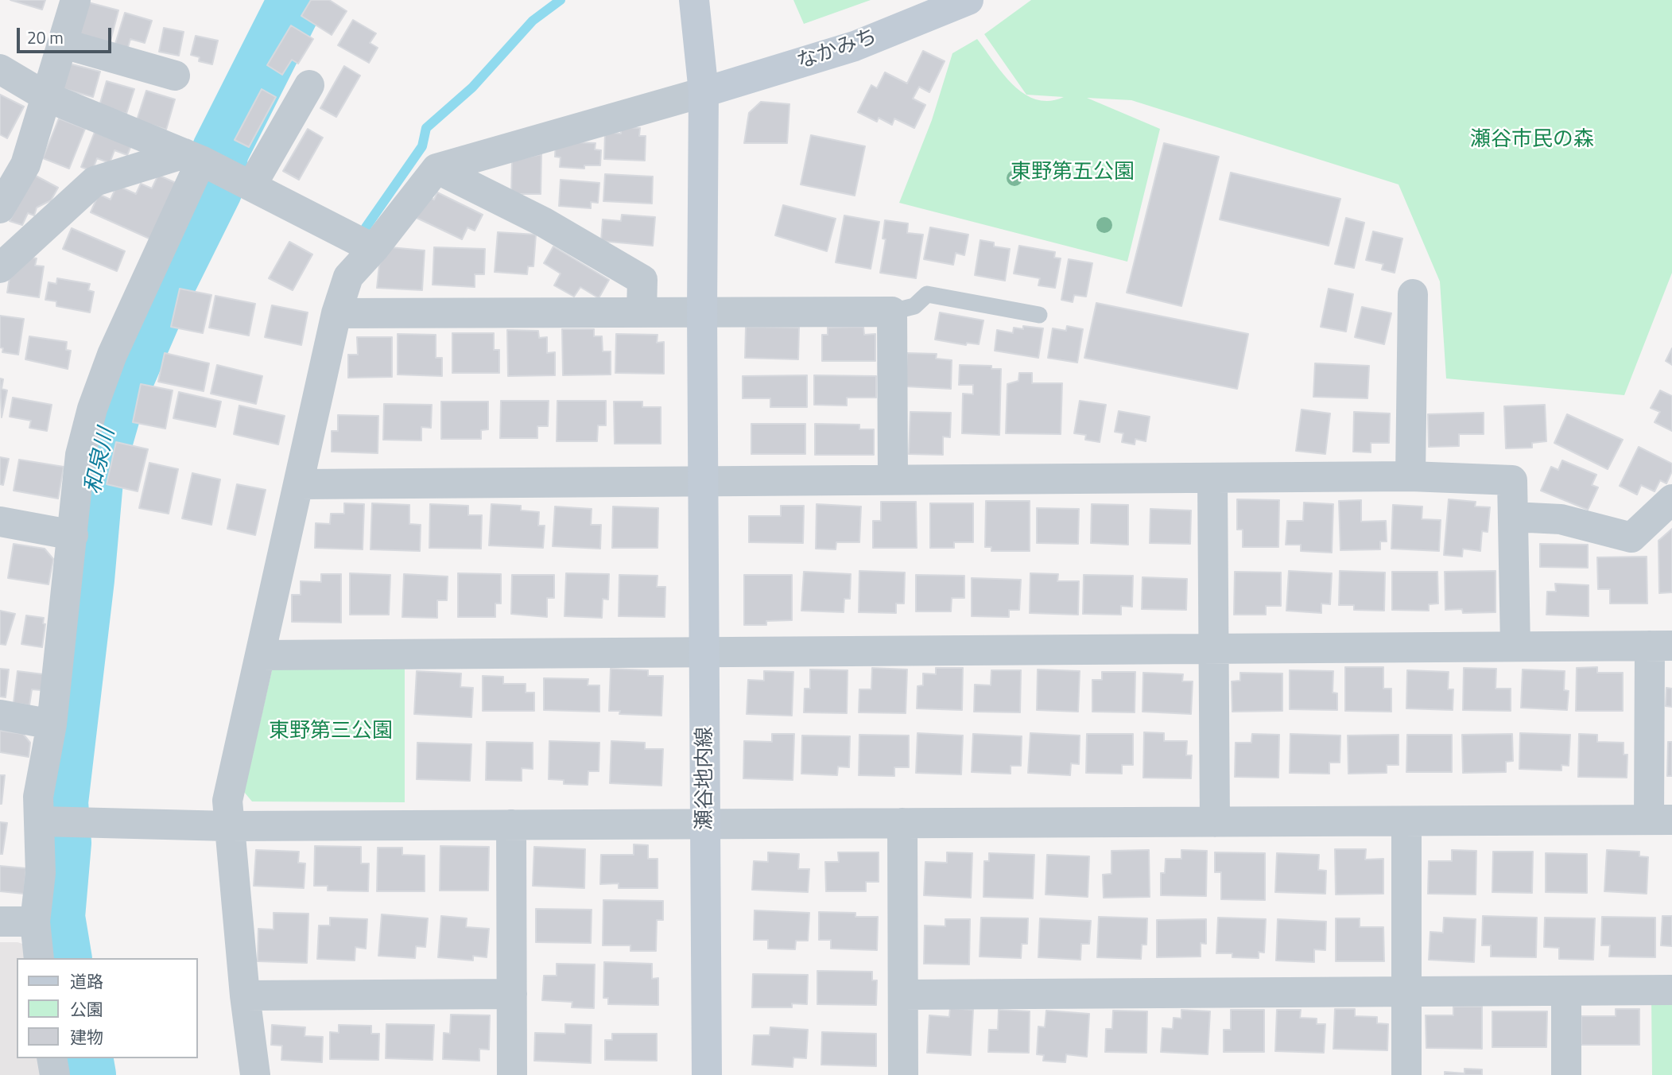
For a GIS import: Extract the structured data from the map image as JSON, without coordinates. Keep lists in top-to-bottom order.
{
  "streets": {
    "street": ["なかみち", "瀬谷地内線"]
  },
  "crossings": [
    ["なかみち", "瀬谷地内線"]
  ],
  "water": ["和泉川"],
  "parks": ["瀬谷市民の森", "東野第五公園", "東野第三公園"],
  "legend": ["道路", "公園", "建物"],
  "scale_bar": "20 m"
}
